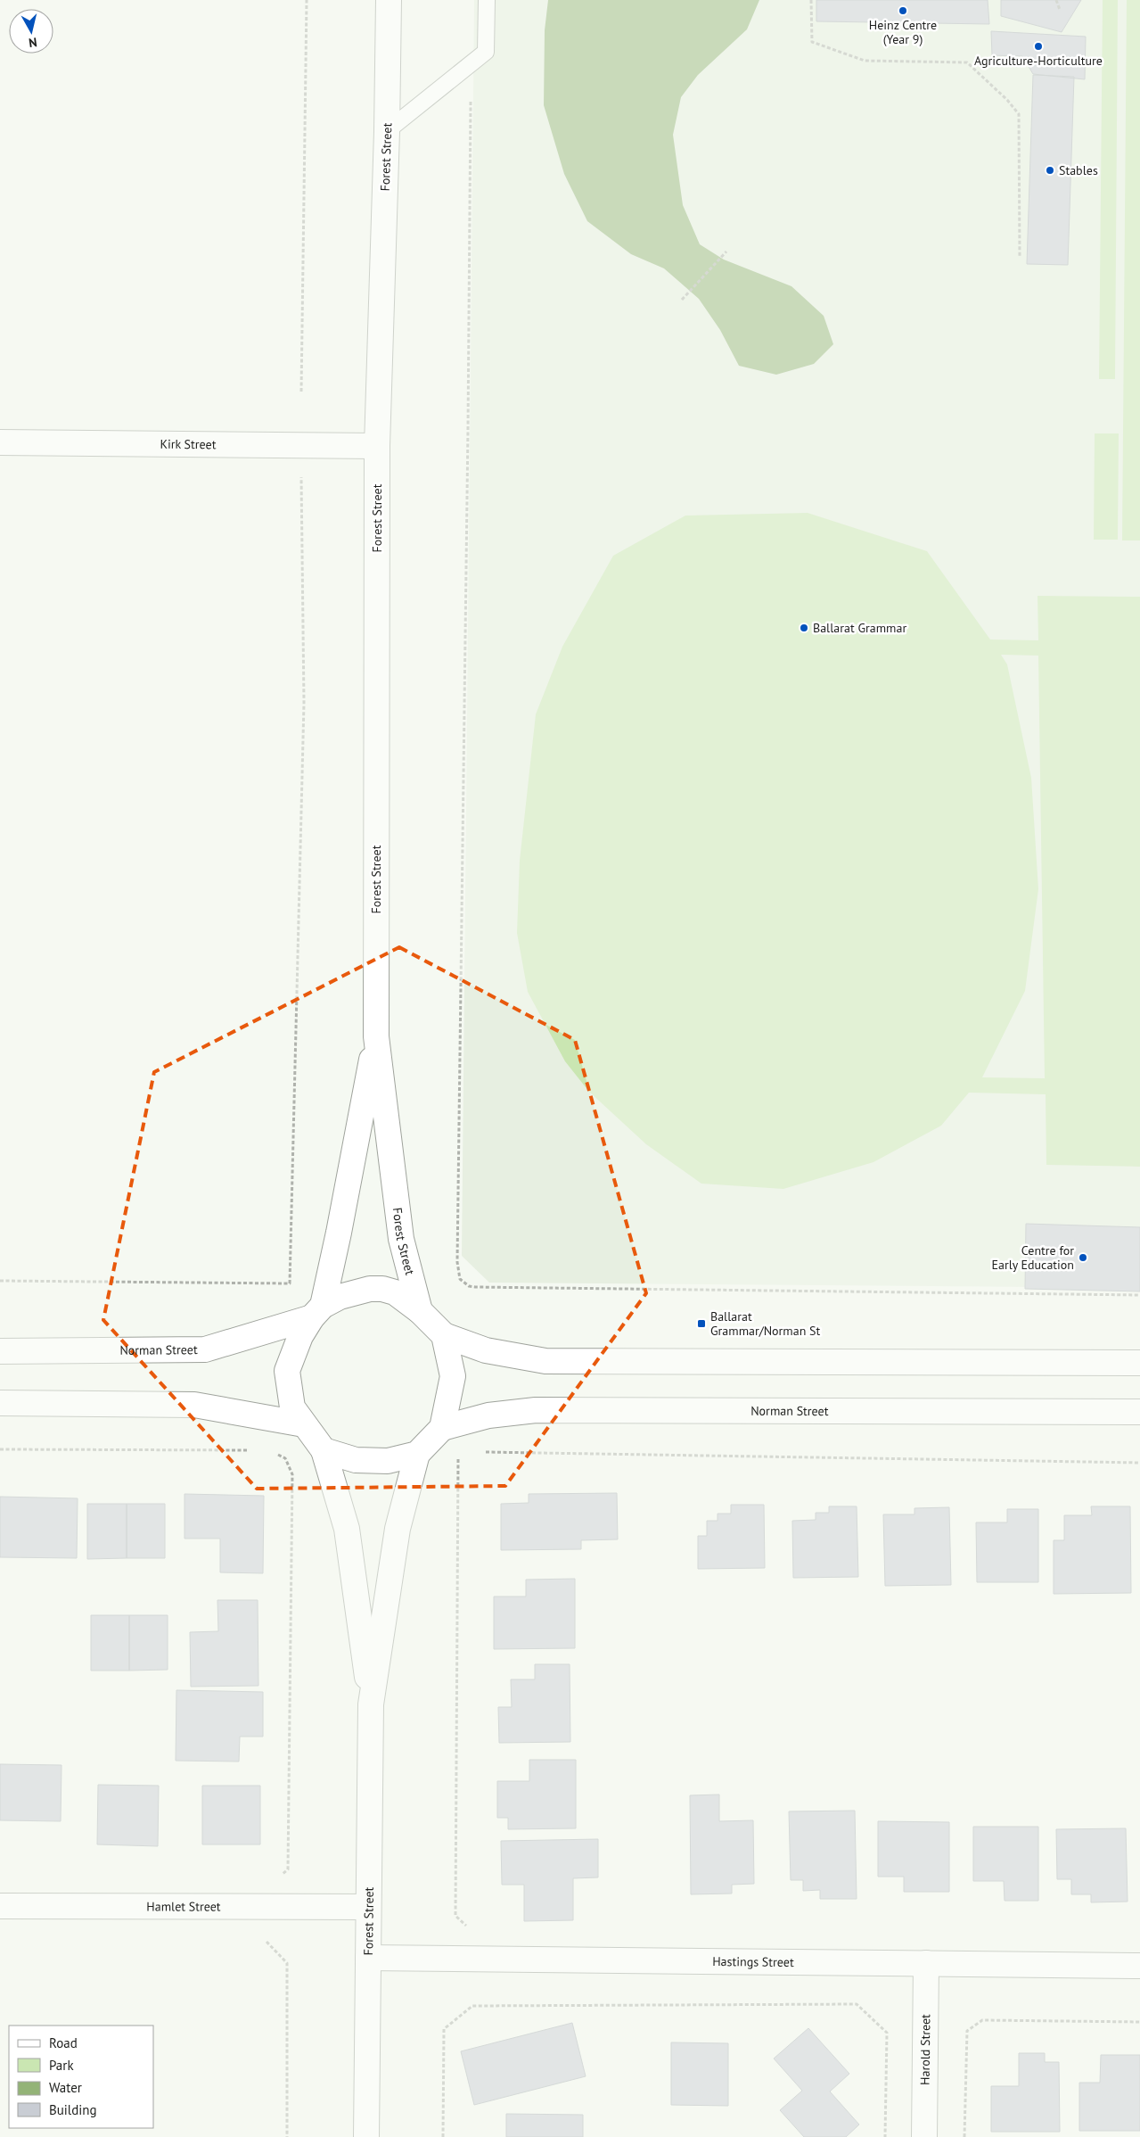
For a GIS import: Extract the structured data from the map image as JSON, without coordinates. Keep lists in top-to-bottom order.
{
  "streets": {
    "street": [
      "Forest Street",
      "Kirk Street",
      "Norman Street",
      "Hamlet Street",
      "Hastings Street",
      "Harold Street"
    ]
  },
  "crossings": [
    ["Forest Street", "Kirk Street"],
    ["Forest Street", "Norman Street"],
    ["Forest Street", "Hamlet Street"],
    ["Forest Street", "Hastings Street"],
    ["Hastings Street", "Harold Street"]
  ],
  "places": {
    "other": [
      "Heinz Centre (Year 9)",
      "Agriculture-Horticulture",
      "Stables",
      "Ballarat Grammar",
      "Centre for Early Education"
    ],
    "transit": ["Ballarat Grammar/Norman St"]
  },
  "legend": [
    "Road",
    "Park",
    "Water",
    "Building"
  ],
  "north": "bottom"
}
